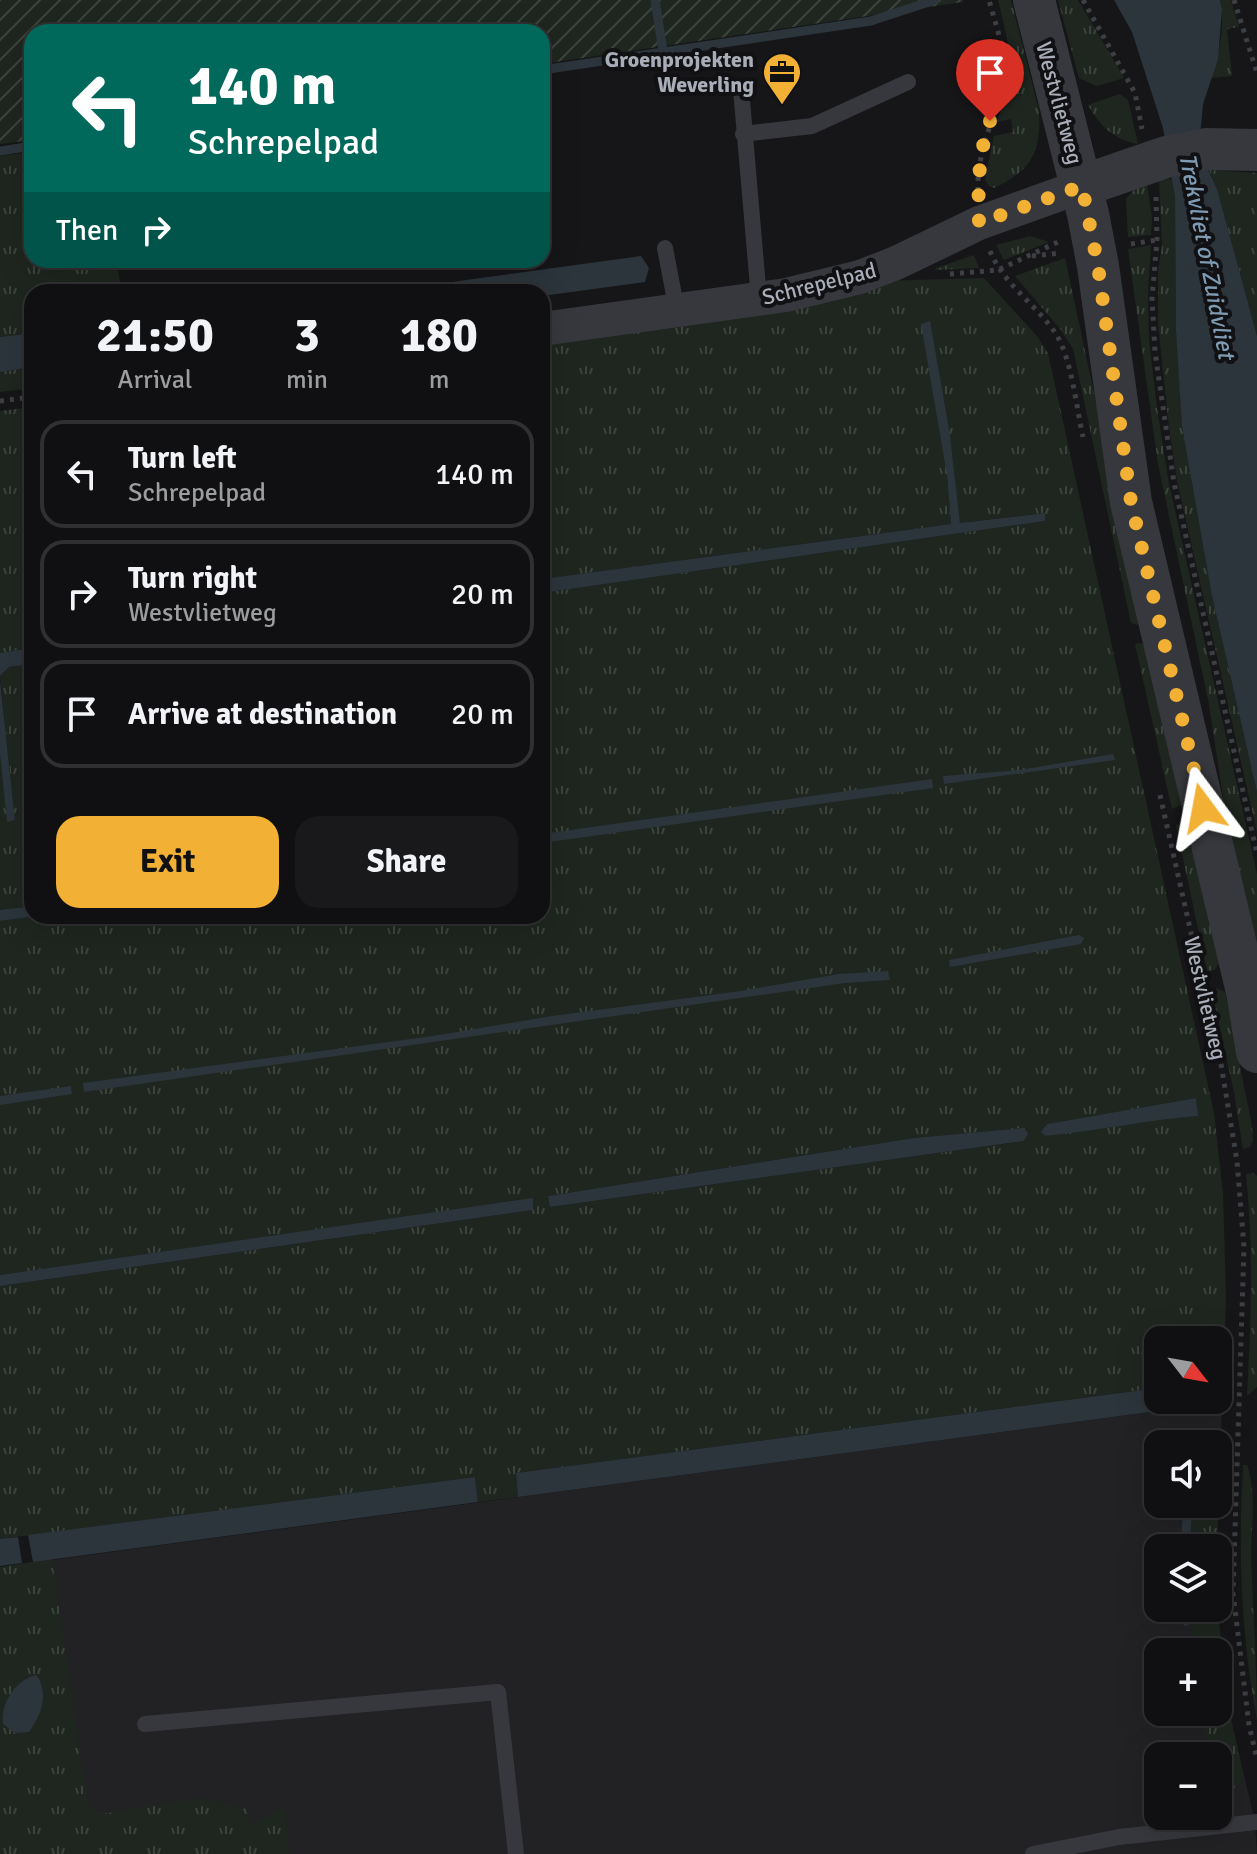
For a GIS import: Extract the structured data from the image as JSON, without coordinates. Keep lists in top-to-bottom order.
{
  "streets": {
    "street": ["Westvlietweg", "Schrepelpad"]
  },
  "crossings": [
    ["Westvlietweg", "Schrepelpad"]
  ],
  "water": ["Trekvliet of Zuidvliet"],
  "places": {
    "office": ["Groenprojekten Weverling"]
  },
  "north": "bottom right",
  "page": {
    "turn": ["140 m", "Schrepelpad"],
    "then": "Then",
    "eta": [
      "21:50",
      "Arrival",
      "3",
      "min",
      "180",
      "m"
    ],
    "list": [
      {
        "name": "Turn left",
        "note": "Schrepelpad",
        "value": "140 m"
      },
      {
        "name": "Turn right",
        "note": "Westvlietweg",
        "value": "20 m"
      },
      {
        "name": "Arrive at destination",
        "value": "20 m"
      }
    ],
    "buttons": ["Exit", "Share"],
    "map_buttons": ["+", "−"]
  }
}
